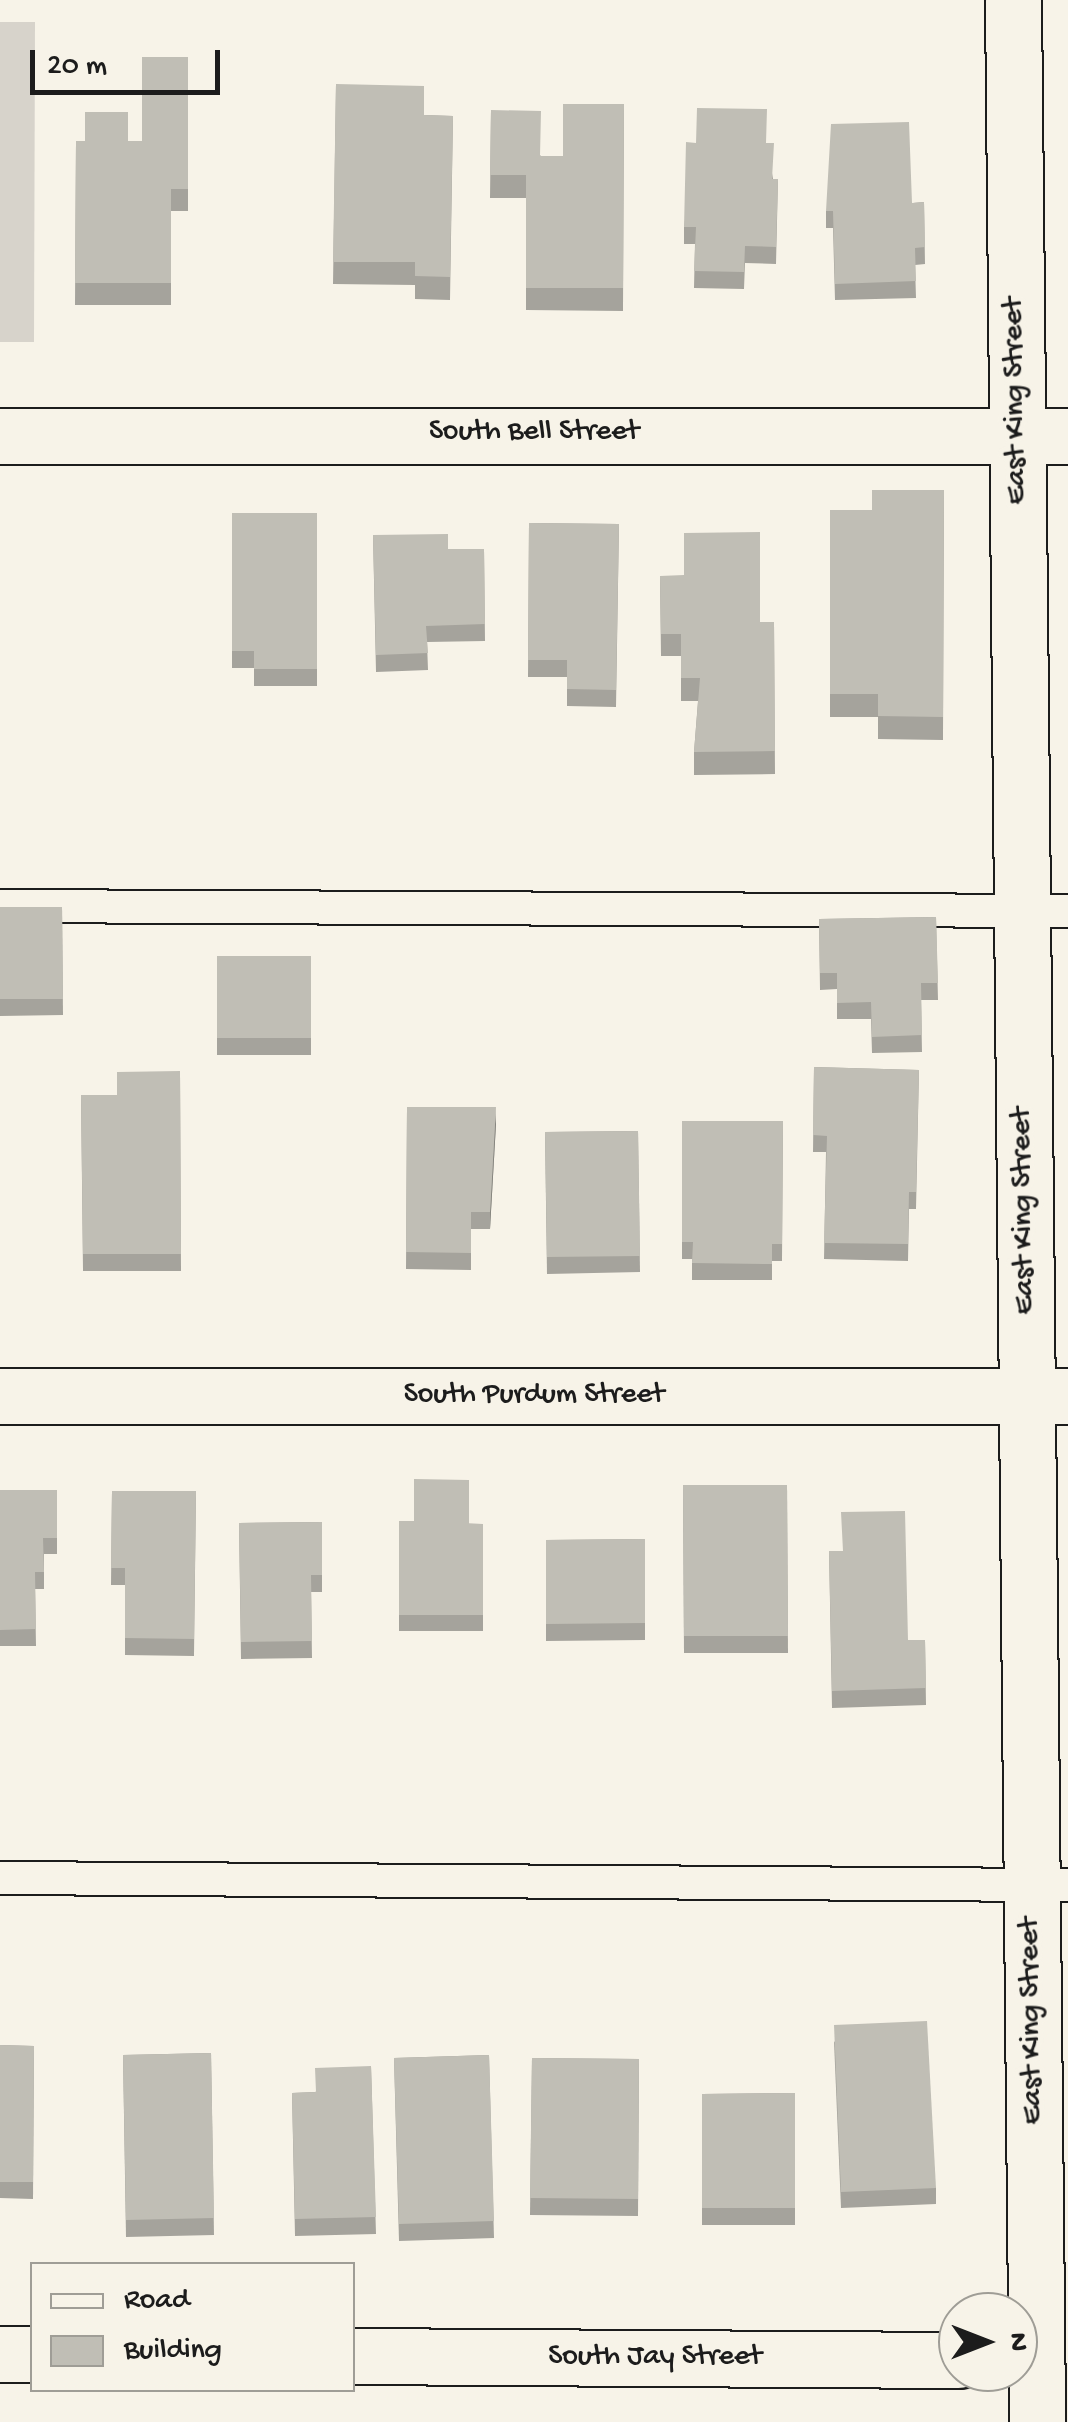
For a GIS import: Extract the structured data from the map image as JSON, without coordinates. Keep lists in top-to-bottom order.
{
  "streets": {
    "street": [
      "East King Street",
      "South Bell Street",
      "South Purdum Street",
      "South Jay Street"
    ]
  },
  "crossings": [
    ["East King Street", "South Bell Street"],
    ["East King Street", "South Purdum Street"]
  ],
  "legend": ["Road", "Building"],
  "scale_bar": "20 m",
  "north": "right"
}
